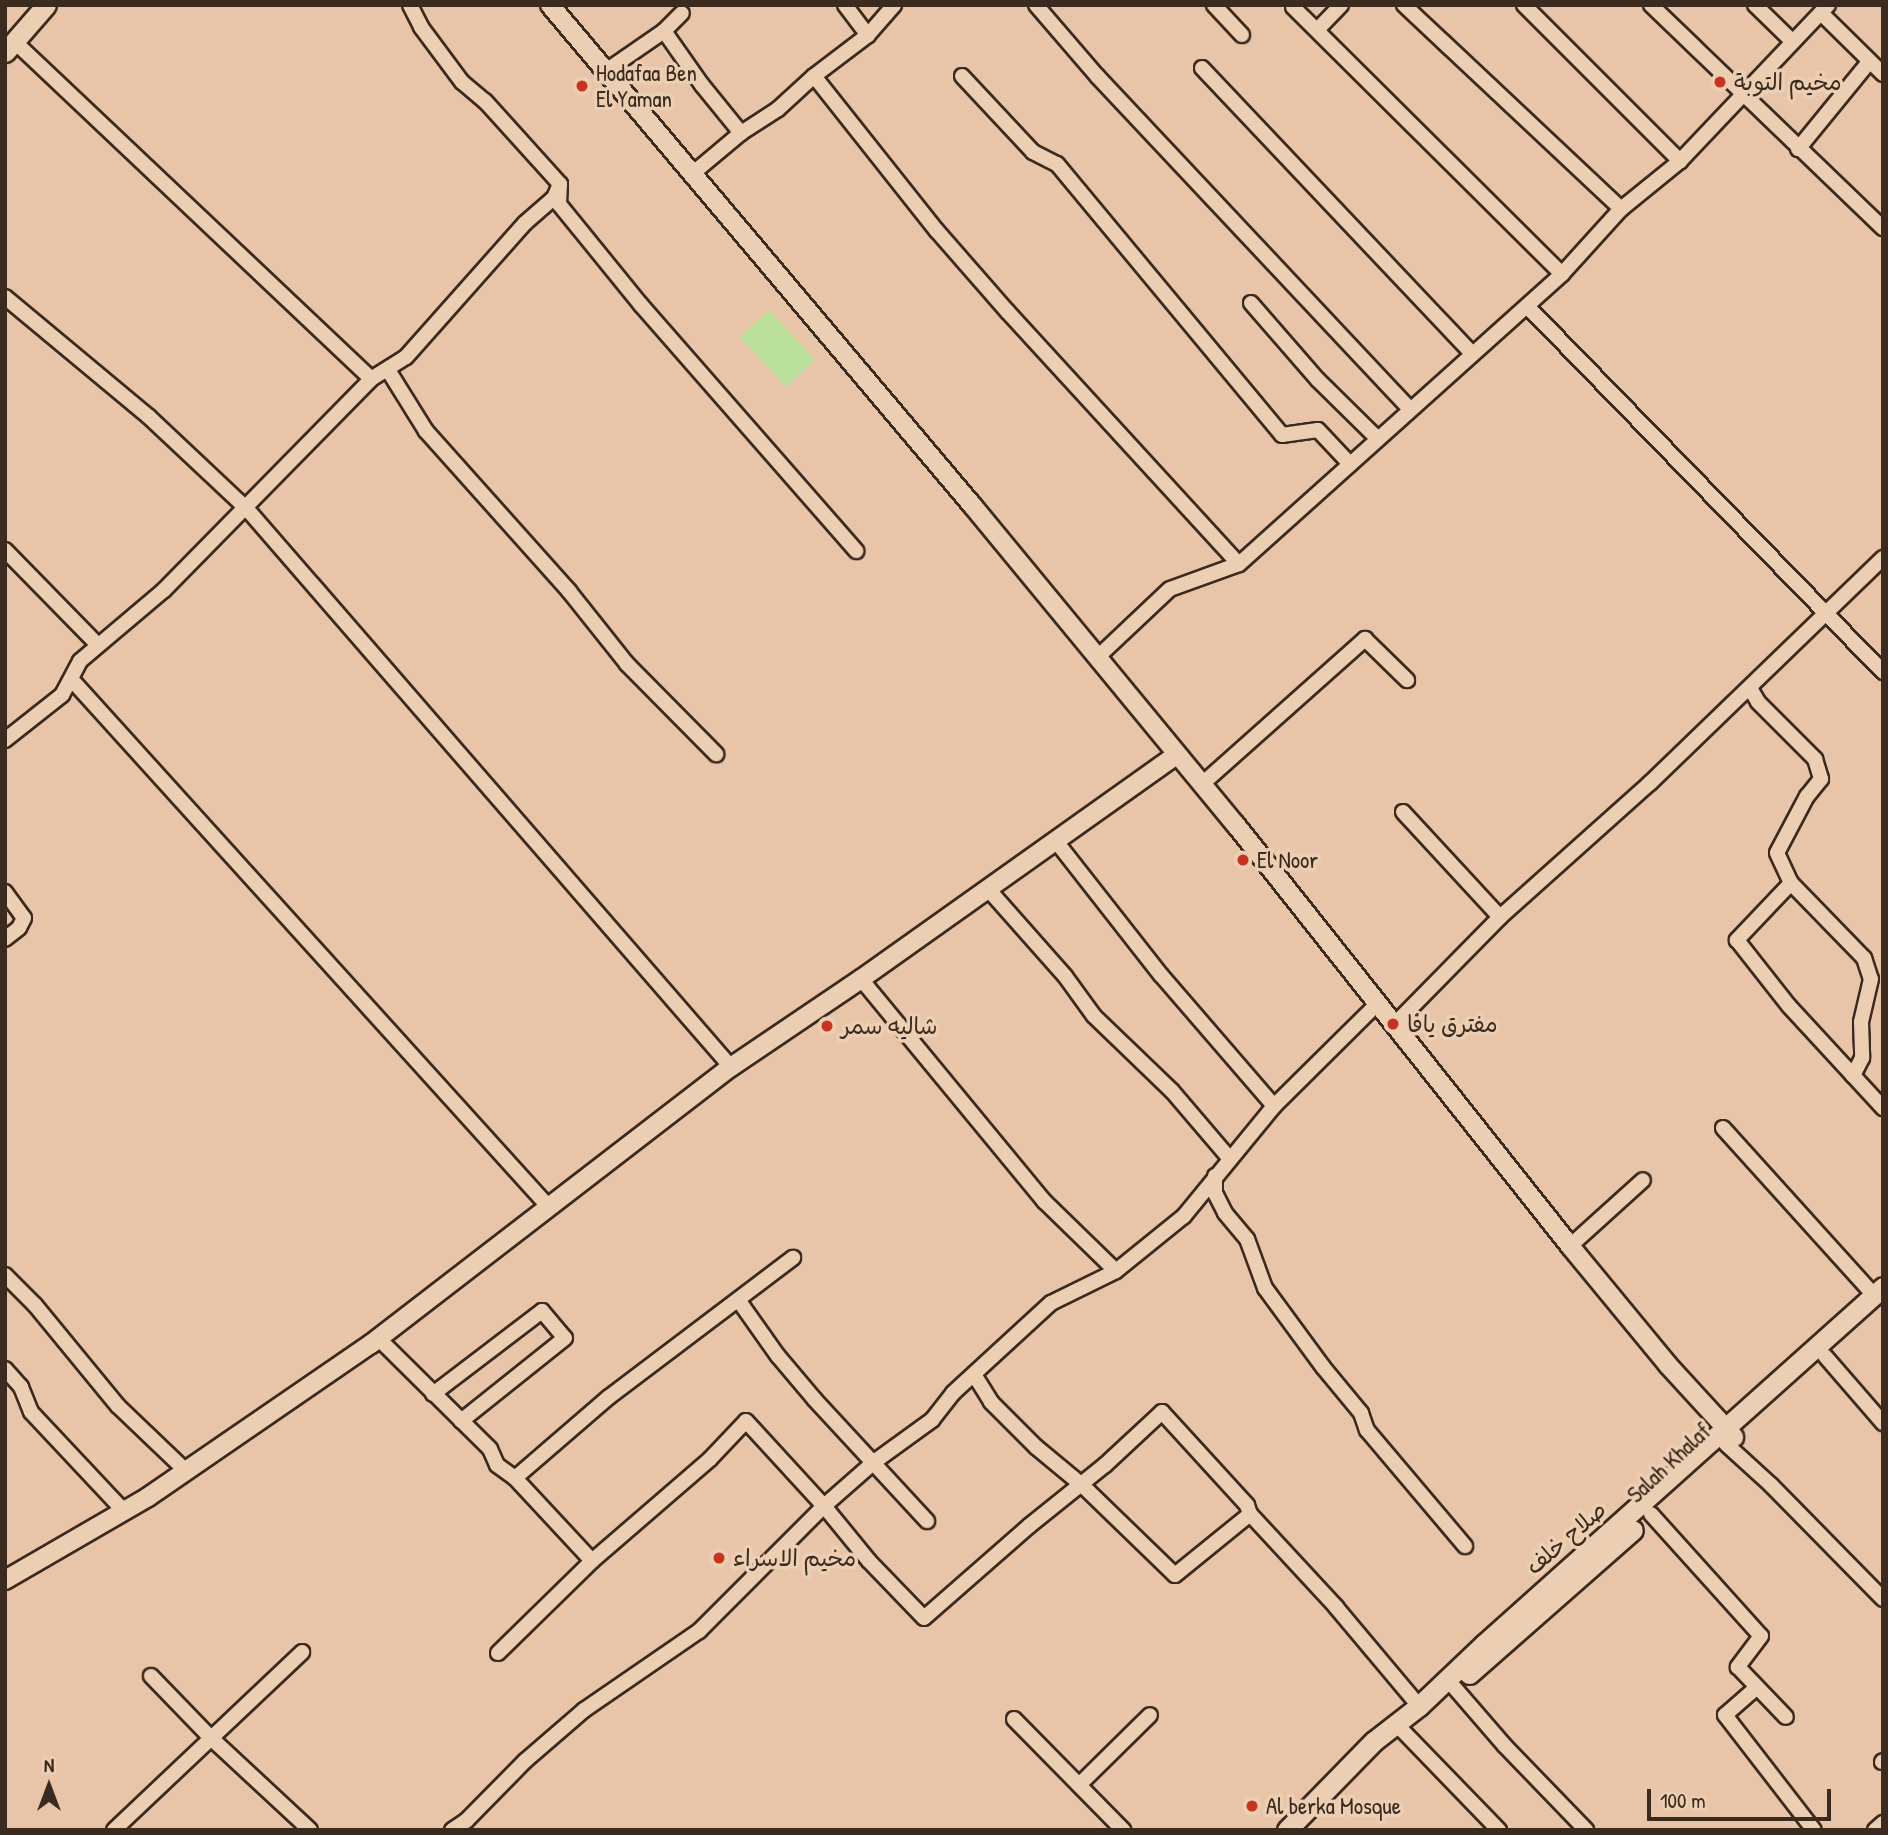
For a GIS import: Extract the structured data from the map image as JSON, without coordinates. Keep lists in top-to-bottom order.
{
  "streets": {
    "main road": ["Salah Khalaf", "صلاح خلف"]
  },
  "crossings": [
    ["Salah Khalaf", "صلاح خلف"]
  ],
  "places": [
    "مخيم التوبة",
    "Hodafaa Ben El Yaman",
    "El Noor",
    "مفترق يافا",
    "شاليه سمر",
    "مخيم الاسراء",
    "Al berka Mosque"
  ],
  "scale_bar": "100 m",
  "north": "top"
}
